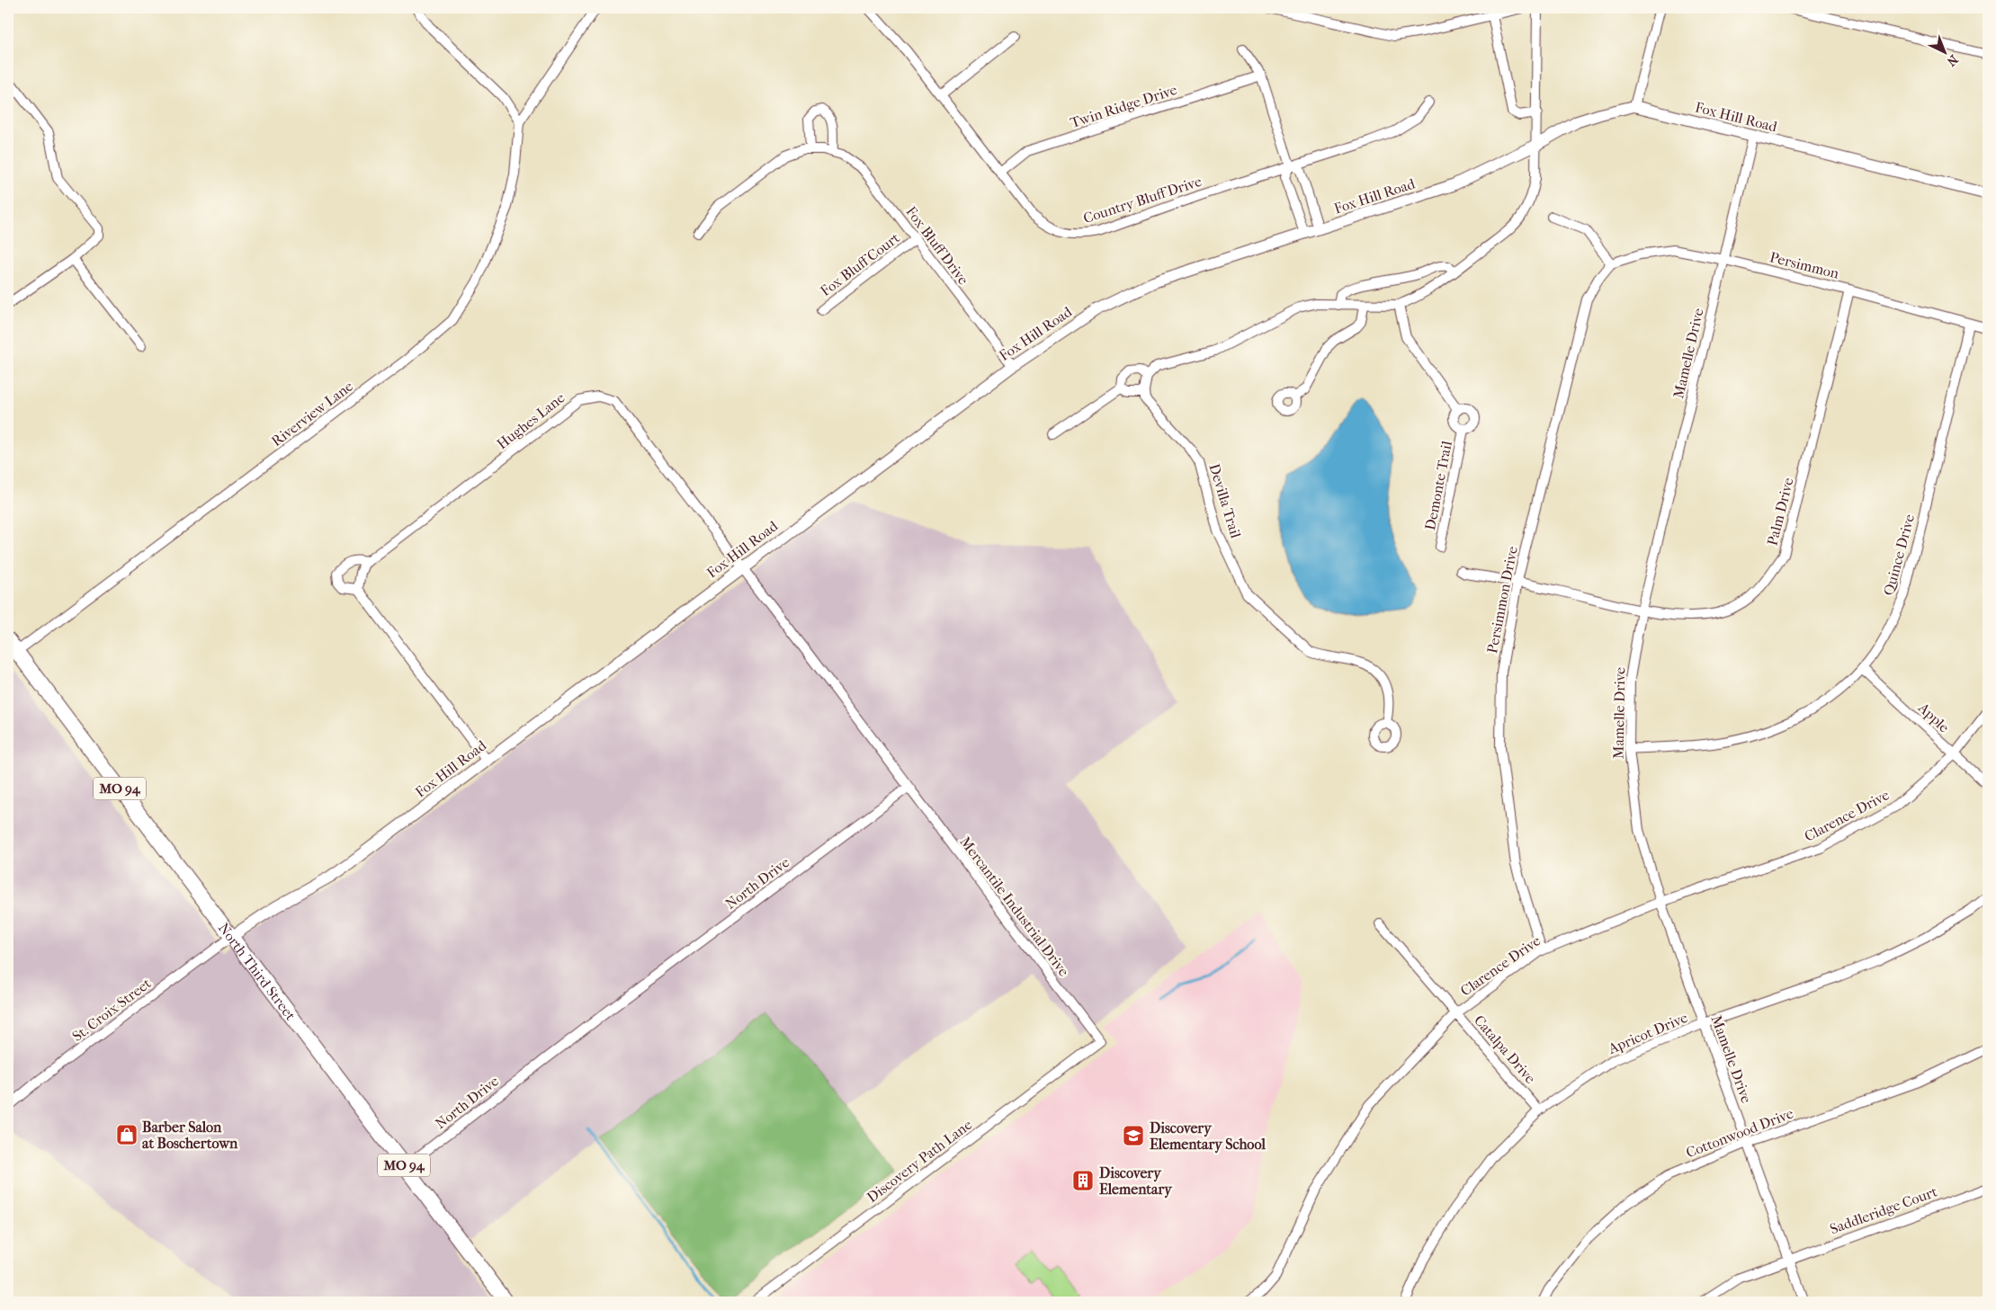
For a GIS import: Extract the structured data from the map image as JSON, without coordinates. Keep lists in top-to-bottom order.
{
  "streets": {
    "main road": ["MO 94", "North Third Street"],
    "street": [
      "Twin Ridge Drive",
      "Fox Hill Road",
      "Country Bluff Drive",
      "Fox Bluff Drive",
      "Fox Bluff Court",
      "Persimmon",
      "Mamelle Drive",
      "Riverview Lane",
      "Hughes Lane",
      "Demonte Trail",
      "Devilla Trail",
      "Palm Drive",
      "Quince Drive",
      "Persimmon Drive",
      "Apple",
      "Clarence Drive",
      "North Drive",
      "Mercantile Industrial Drive",
      "St. Croix Street",
      "Apricot Drive",
      "Catalpa Drive",
      "Cottonwood Drive",
      "Discovery Path Lane",
      "Saddleridge Court"
    ]
  },
  "crossings": [
    ["Twin Ridge Drive", "Country Bluff Drive"],
    ["Fox Hill Road", "Fox Bluff Drive"],
    ["Fox Hill Road", "Mamelle Drive"],
    ["Fox Hill Road", "Hughes Lane"],
    ["Fox Hill Road", "North Third Street"],
    ["Fox Hill Road", "St. Croix Street"],
    ["Fox Bluff Drive", "Fox Bluff Court"],
    ["Persimmon", "Mamelle Drive"],
    ["Persimmon", "Palm Drive"],
    ["Persimmon", "Quince Drive"],
    ["Persimmon", "Persimmon Drive"],
    ["Mamelle Drive", "Palm Drive"],
    ["Mamelle Drive", "Quince Drive"],
    ["Mamelle Drive", "Clarence Drive"],
    ["Mamelle Drive", "Apricot Drive"],
    ["Mamelle Drive", "Cottonwood Drive"],
    ["Mamelle Drive", "Saddleridge Court"],
    ["Riverview Lane", "North Third Street"],
    ["Palm Drive", "Persimmon Drive"],
    ["Quince Drive", "Apple"],
    ["Persimmon Drive", "Clarence Drive"],
    ["Apple", "Clarence Drive"],
    ["Clarence Drive", "Catalpa Drive"],
    ["North Drive", "Mercantile Industrial Drive"],
    ["North Drive", "North Third Street"],
    ["Mercantile Industrial Drive", "Discovery Path Lane"],
    ["North Third Street", "St. Croix Street"],
    ["Apricot Drive", "Catalpa Drive"]
  ],
  "places": {
    "shop": ["Barber Salon at Boschertown"],
    "school or university": ["Discovery Elementary School"],
    "building": ["Discovery Elementary"]
  },
  "north": "bottom right"
}
